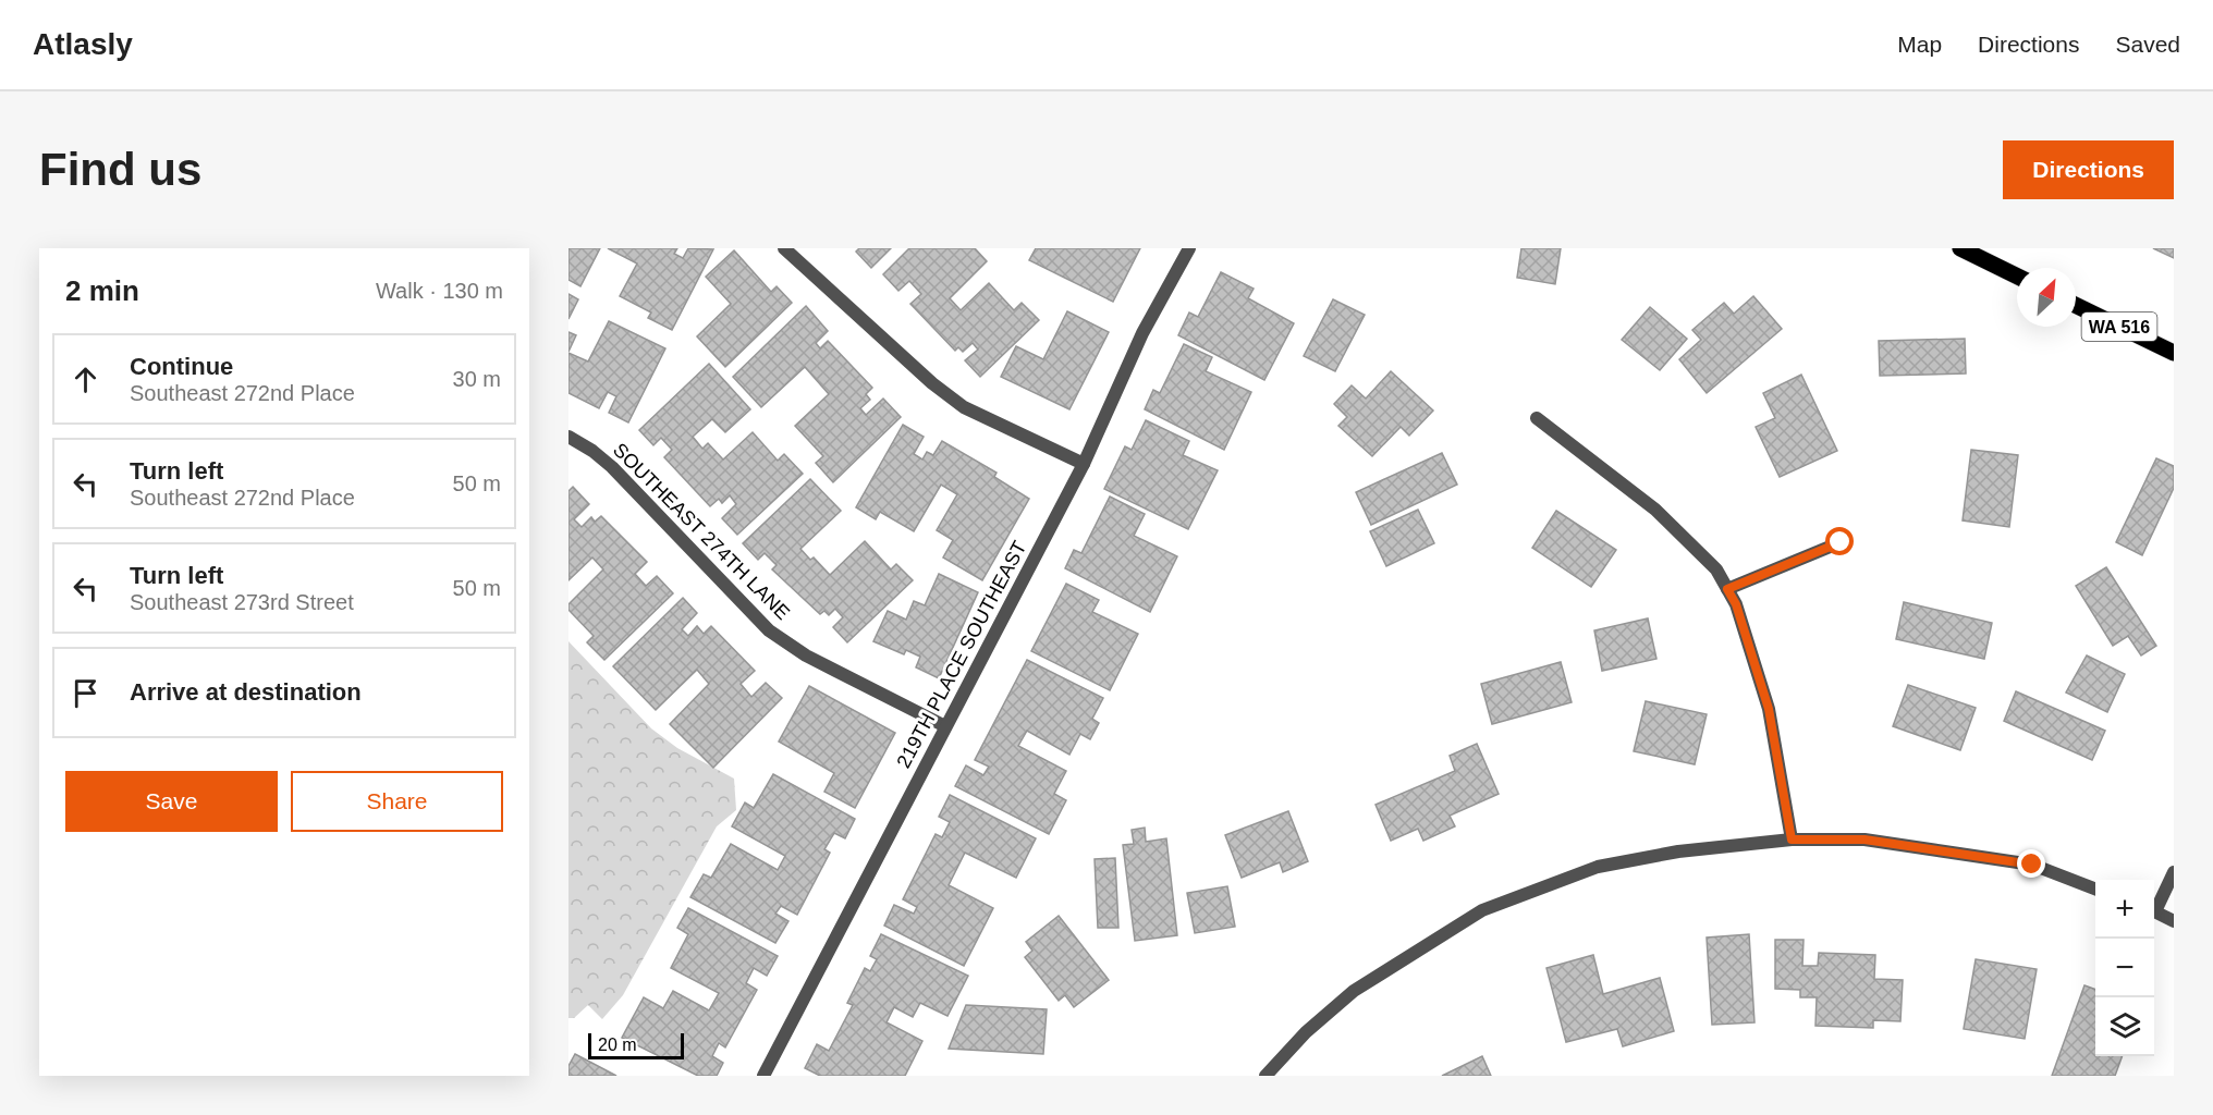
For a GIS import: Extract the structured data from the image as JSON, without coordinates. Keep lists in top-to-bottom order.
{
  "streets": {
    "main road": ["WA 516"],
    "street": ["SOUTHEAST 274TH LANE", "219TH PLACE SOUTHEAST"]
  },
  "crossings": [
    ["SOUTHEAST 274TH LANE", "219TH PLACE SOUTHEAST"]
  ],
  "scale_bar": "20 m",
  "north": "top right",
  "page": {
    "header": "Atlasly",
    "nav": ["Map", "Directions", "Saved"],
    "buttons": [
      "Directions",
      ["Save", "Share"]
    ],
    "title": "Find us",
    "heading": ["2 min", "Walk · 130 m"],
    "list": [
      ["Continue", "Southeast 272nd Place", "30 m"],
      ["Turn left", "Southeast 272nd Place", "50 m"],
      ["Turn left", "Southeast 273rd Street", "50 m"],
      "Arrive at destination"
    ],
    "map_buttons": ["+", "−"],
    "scale": "20 m"
  }
}
